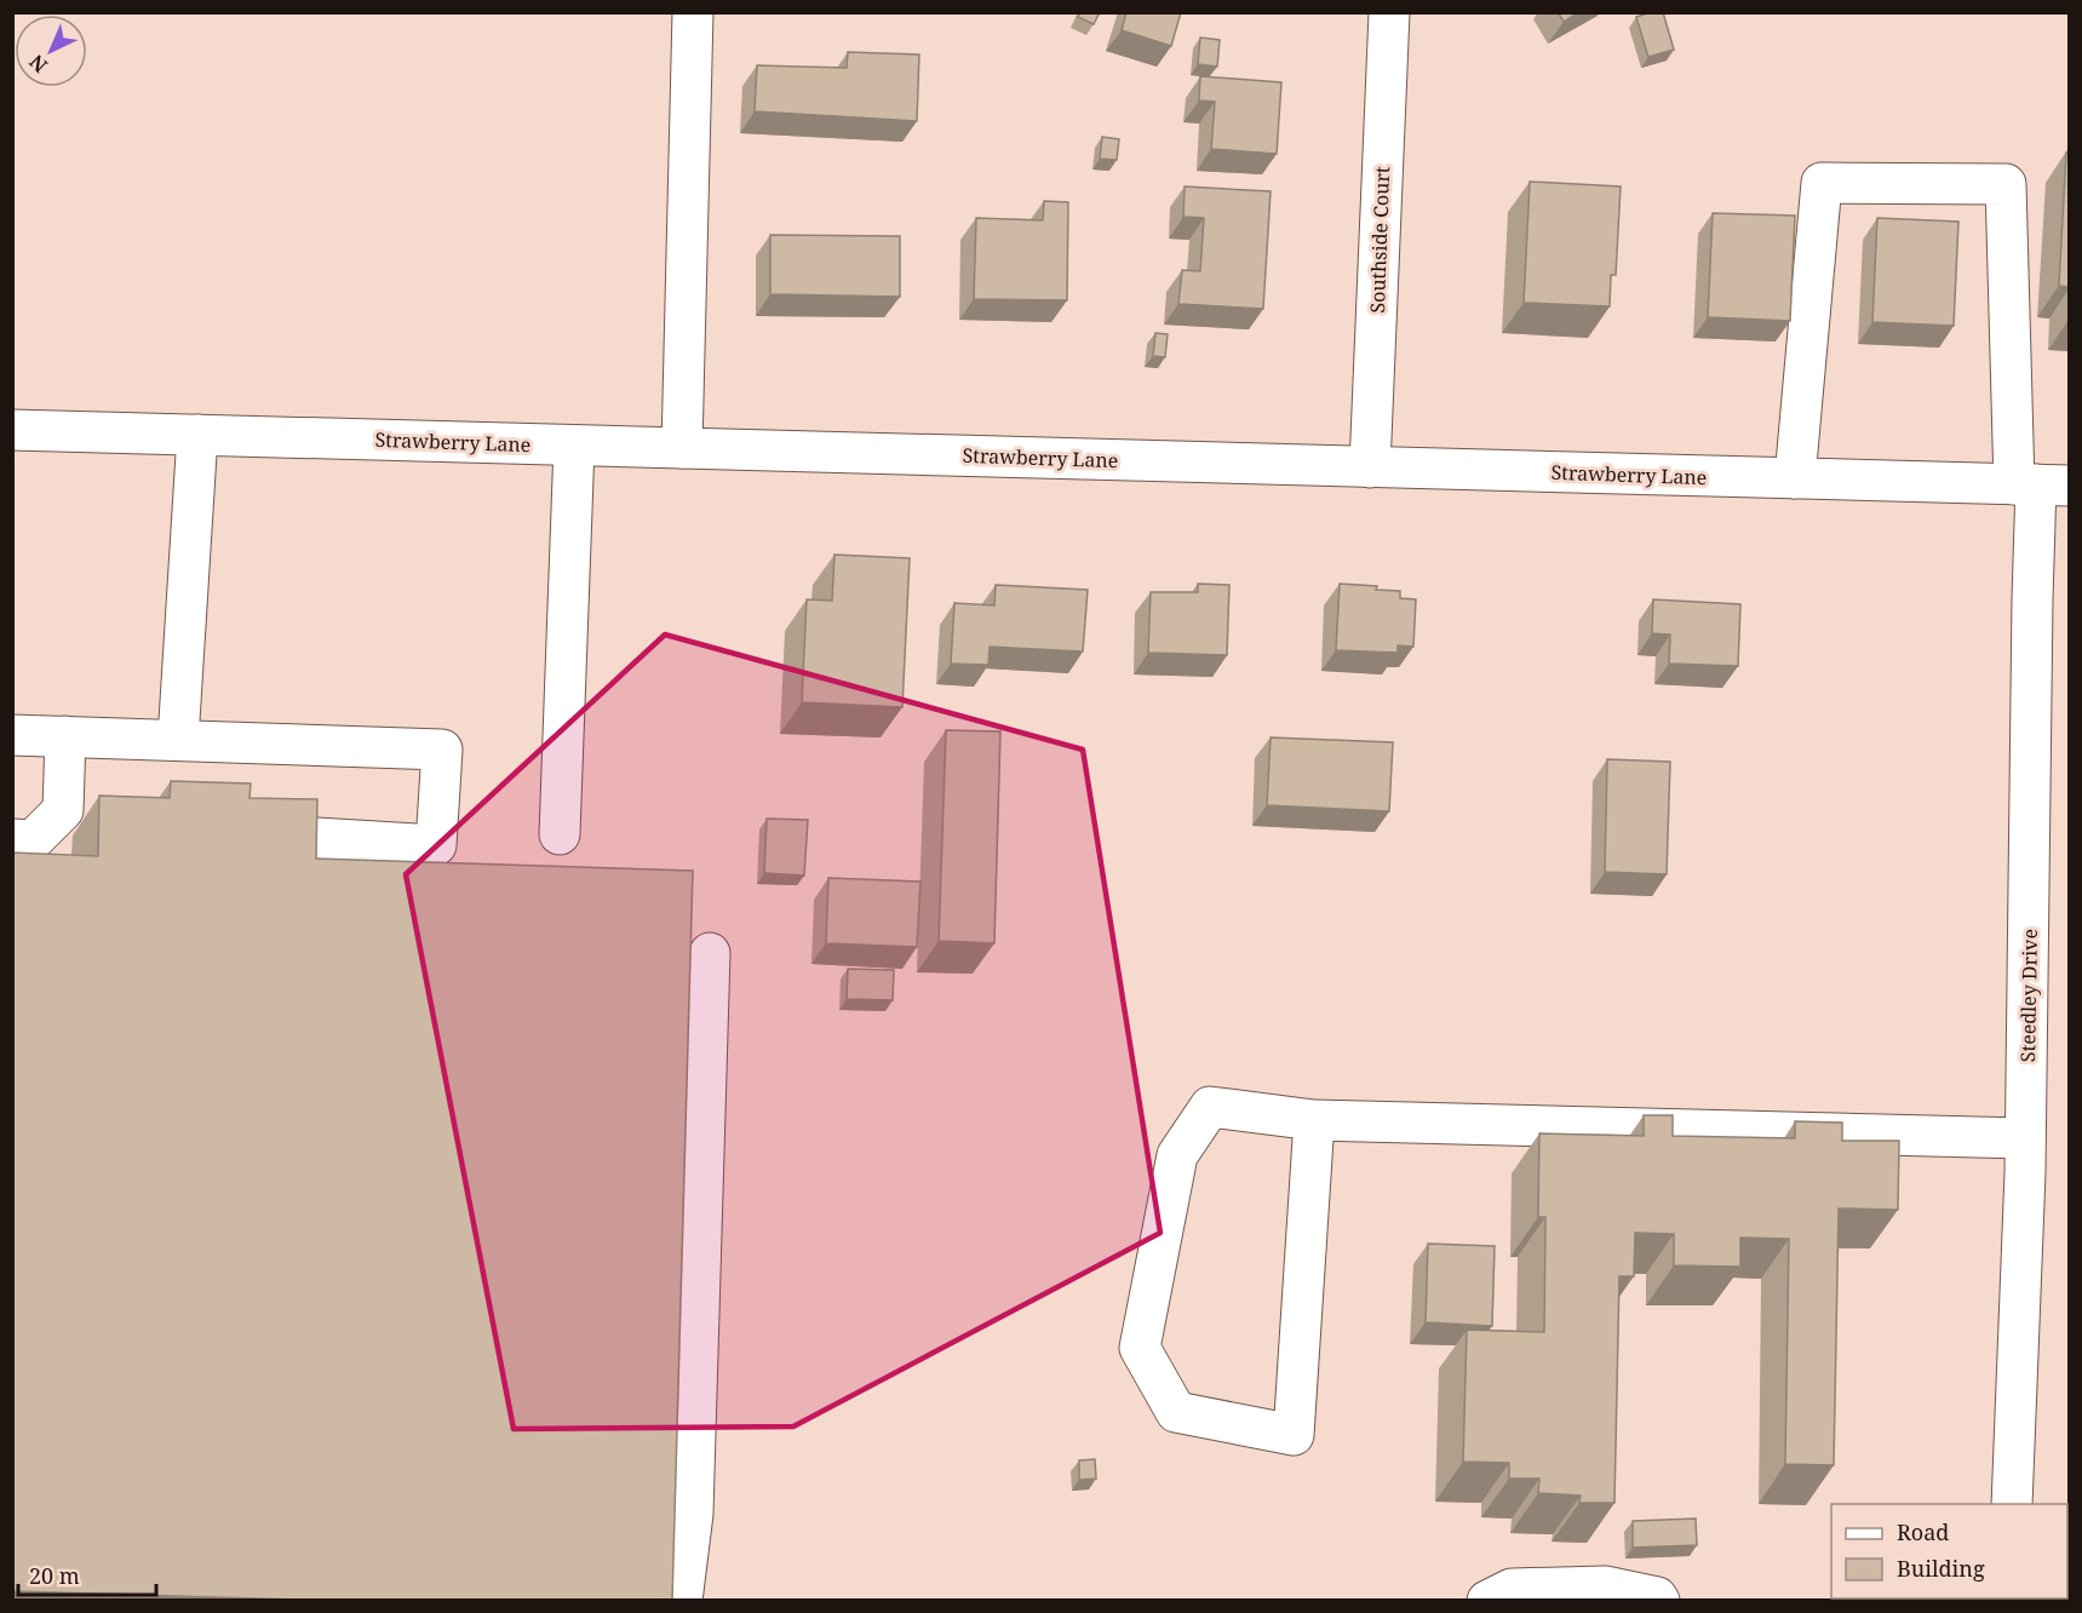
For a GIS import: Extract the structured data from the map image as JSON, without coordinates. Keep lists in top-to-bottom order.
{
  "streets": {
    "street": ["Southside Court", "Strawberry Lane", "Steedley Drive"]
  },
  "crossings": [
    ["Southside Court", "Strawberry Lane"],
    ["Strawberry Lane", "Steedley Drive"]
  ],
  "legend": ["Road", "Building"],
  "scale_bar": "20 m",
  "north": "bottom left"
}
